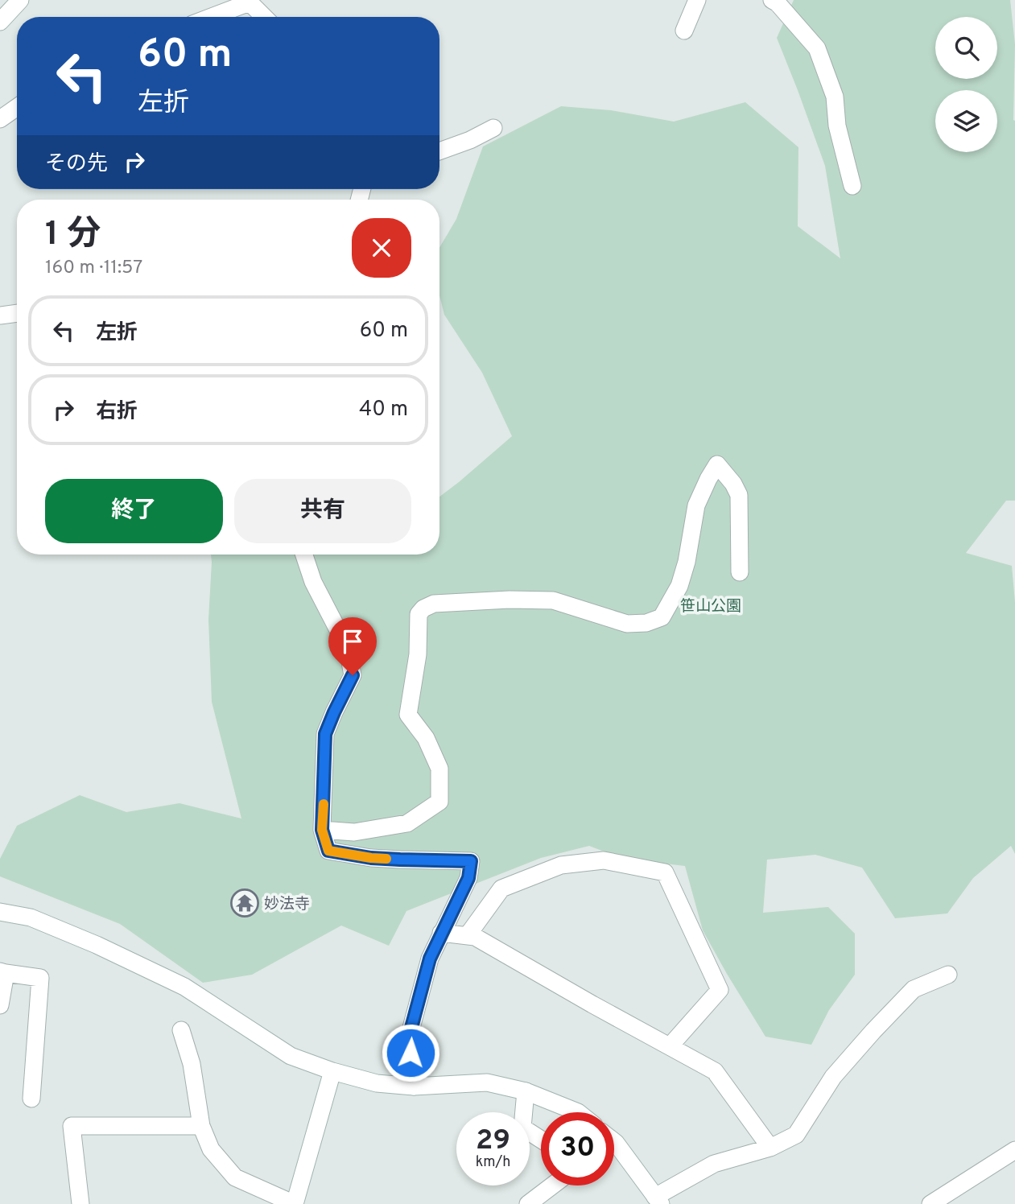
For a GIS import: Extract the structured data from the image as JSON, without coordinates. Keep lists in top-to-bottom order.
{
  "parks": ["笹山公園"],
  "places": {
    "temple": ["妙法寺"]
  },
  "page": {
    "turn": ["60 m", "左折"],
    "then": "その先",
    "heading": ["1 分", "160 m · 11:57"],
    "list": [
      {
        "name": "左折",
        "value": "60 m"
      },
      {
        "name": "右折",
        "value": "40 m"
      }
    ],
    "buttons": ["終了", "共有"],
    "speed": "29 km/h",
    "limit": "30"
  }
}
